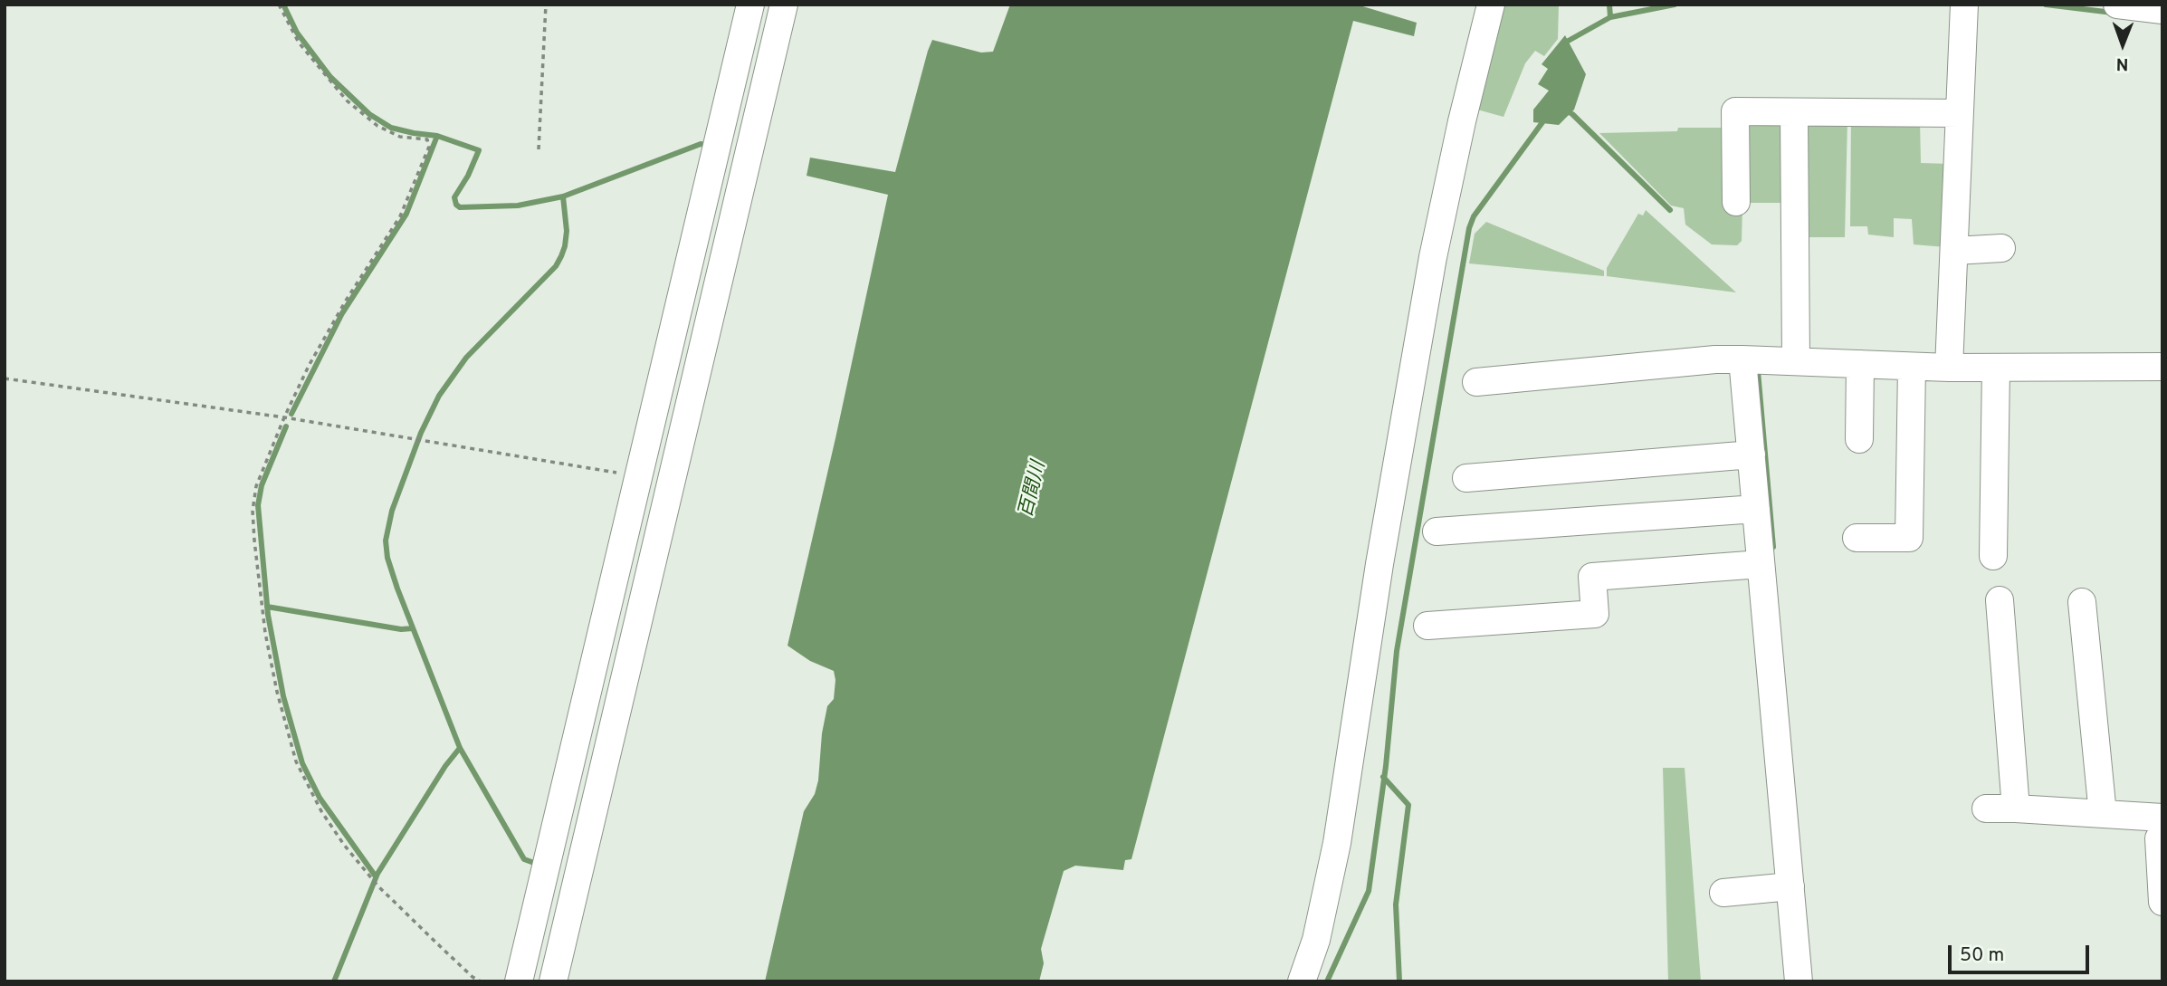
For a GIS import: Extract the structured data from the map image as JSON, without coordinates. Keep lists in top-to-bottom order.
{
  "water": ["百間川"],
  "scale_bar": "50 m",
  "north": "bottom"
}
